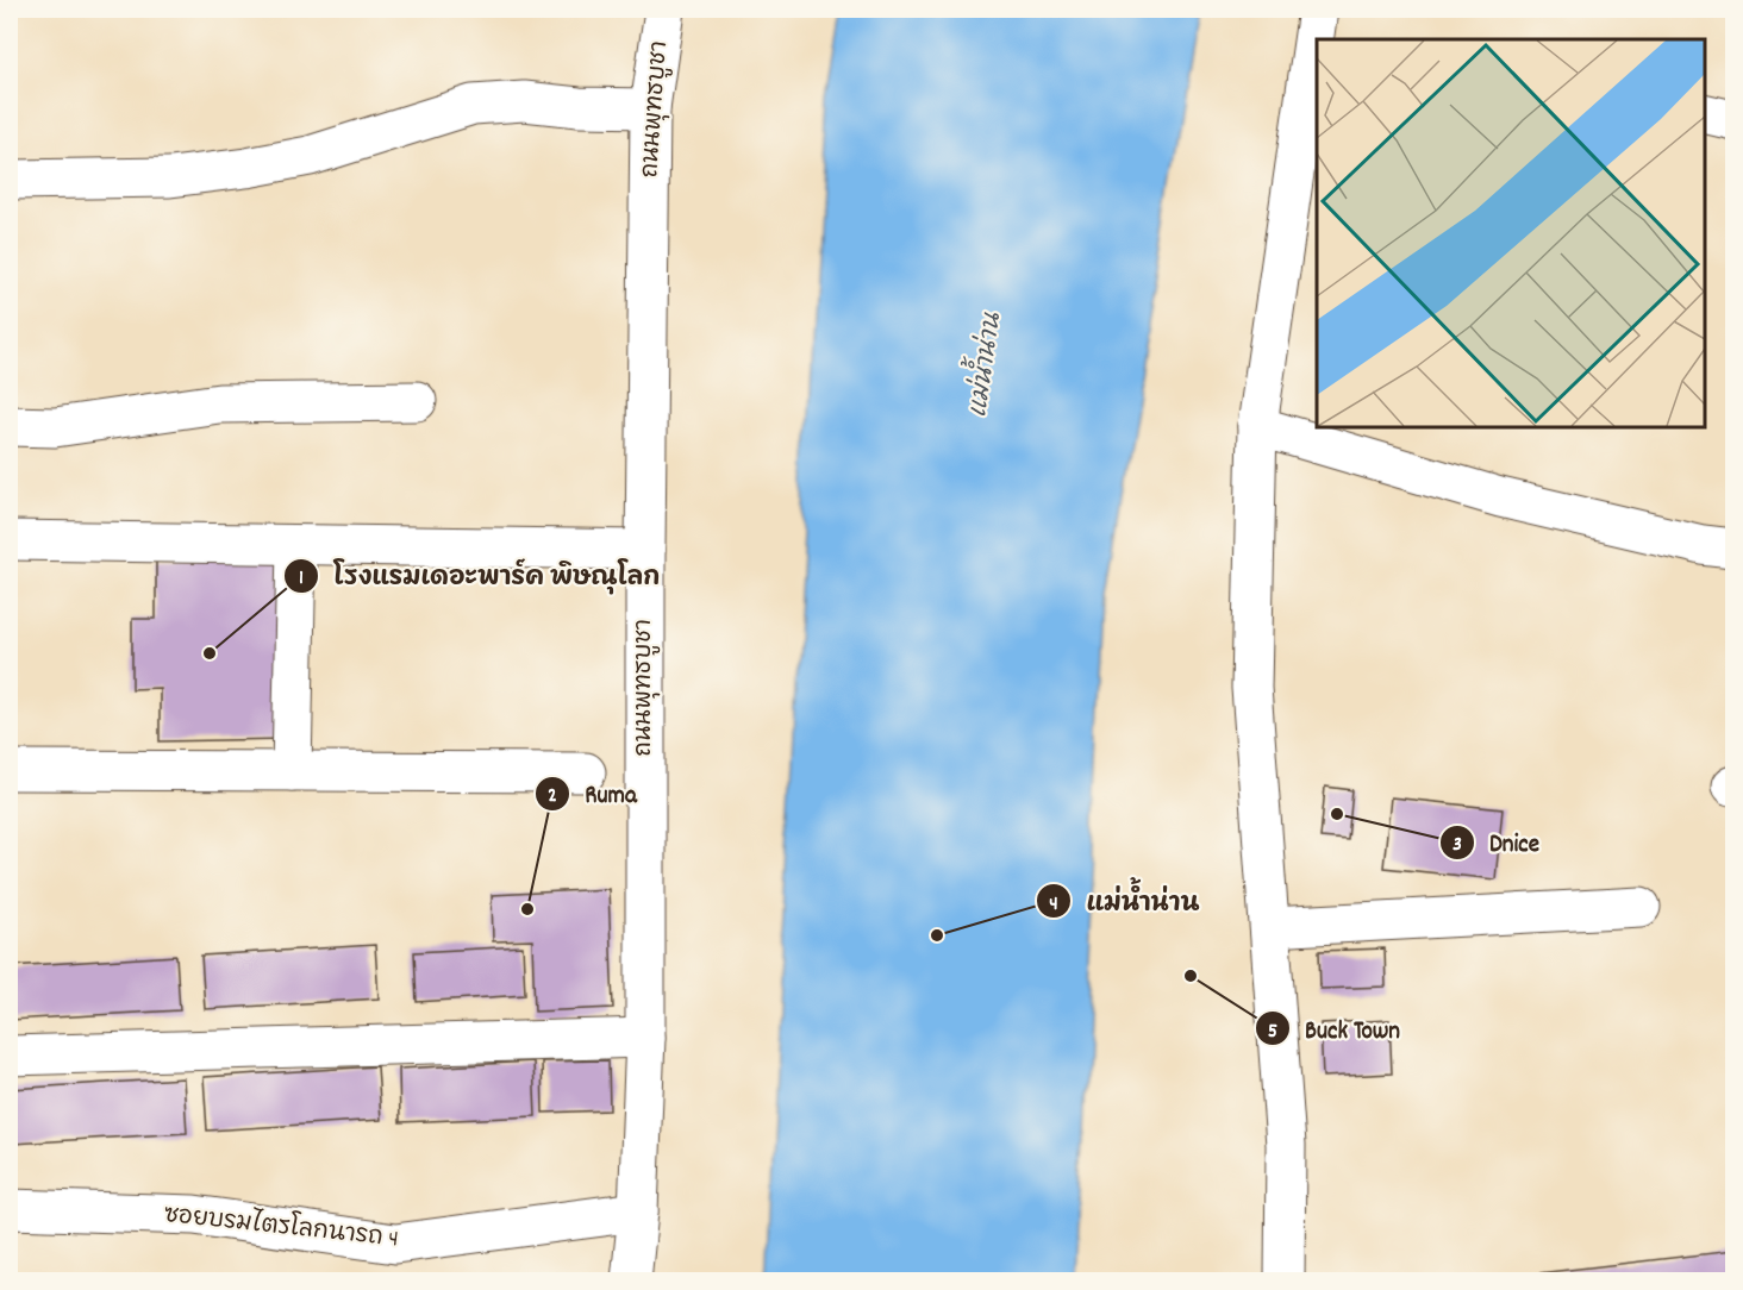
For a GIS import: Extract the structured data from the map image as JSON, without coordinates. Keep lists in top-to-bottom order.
{
  "streets": {
    "street": ["ถนนพุทธบูชา", "ซอยบรมไตรโลกนารถ 4"]
  },
  "crossings": [
    ["ถนนพุทธบูชา", "ซอยบรมไตรโลกนารถ 4"]
  ],
  "water": ["แม่น้ำน่าน"],
  "places": [
    "โรงแรมเดอะพาร์ค พิษณุโลก",
    "Dnice",
    "Ruma",
    "แม่น้ำน่าน",
    "Buck Town"
  ]
}
